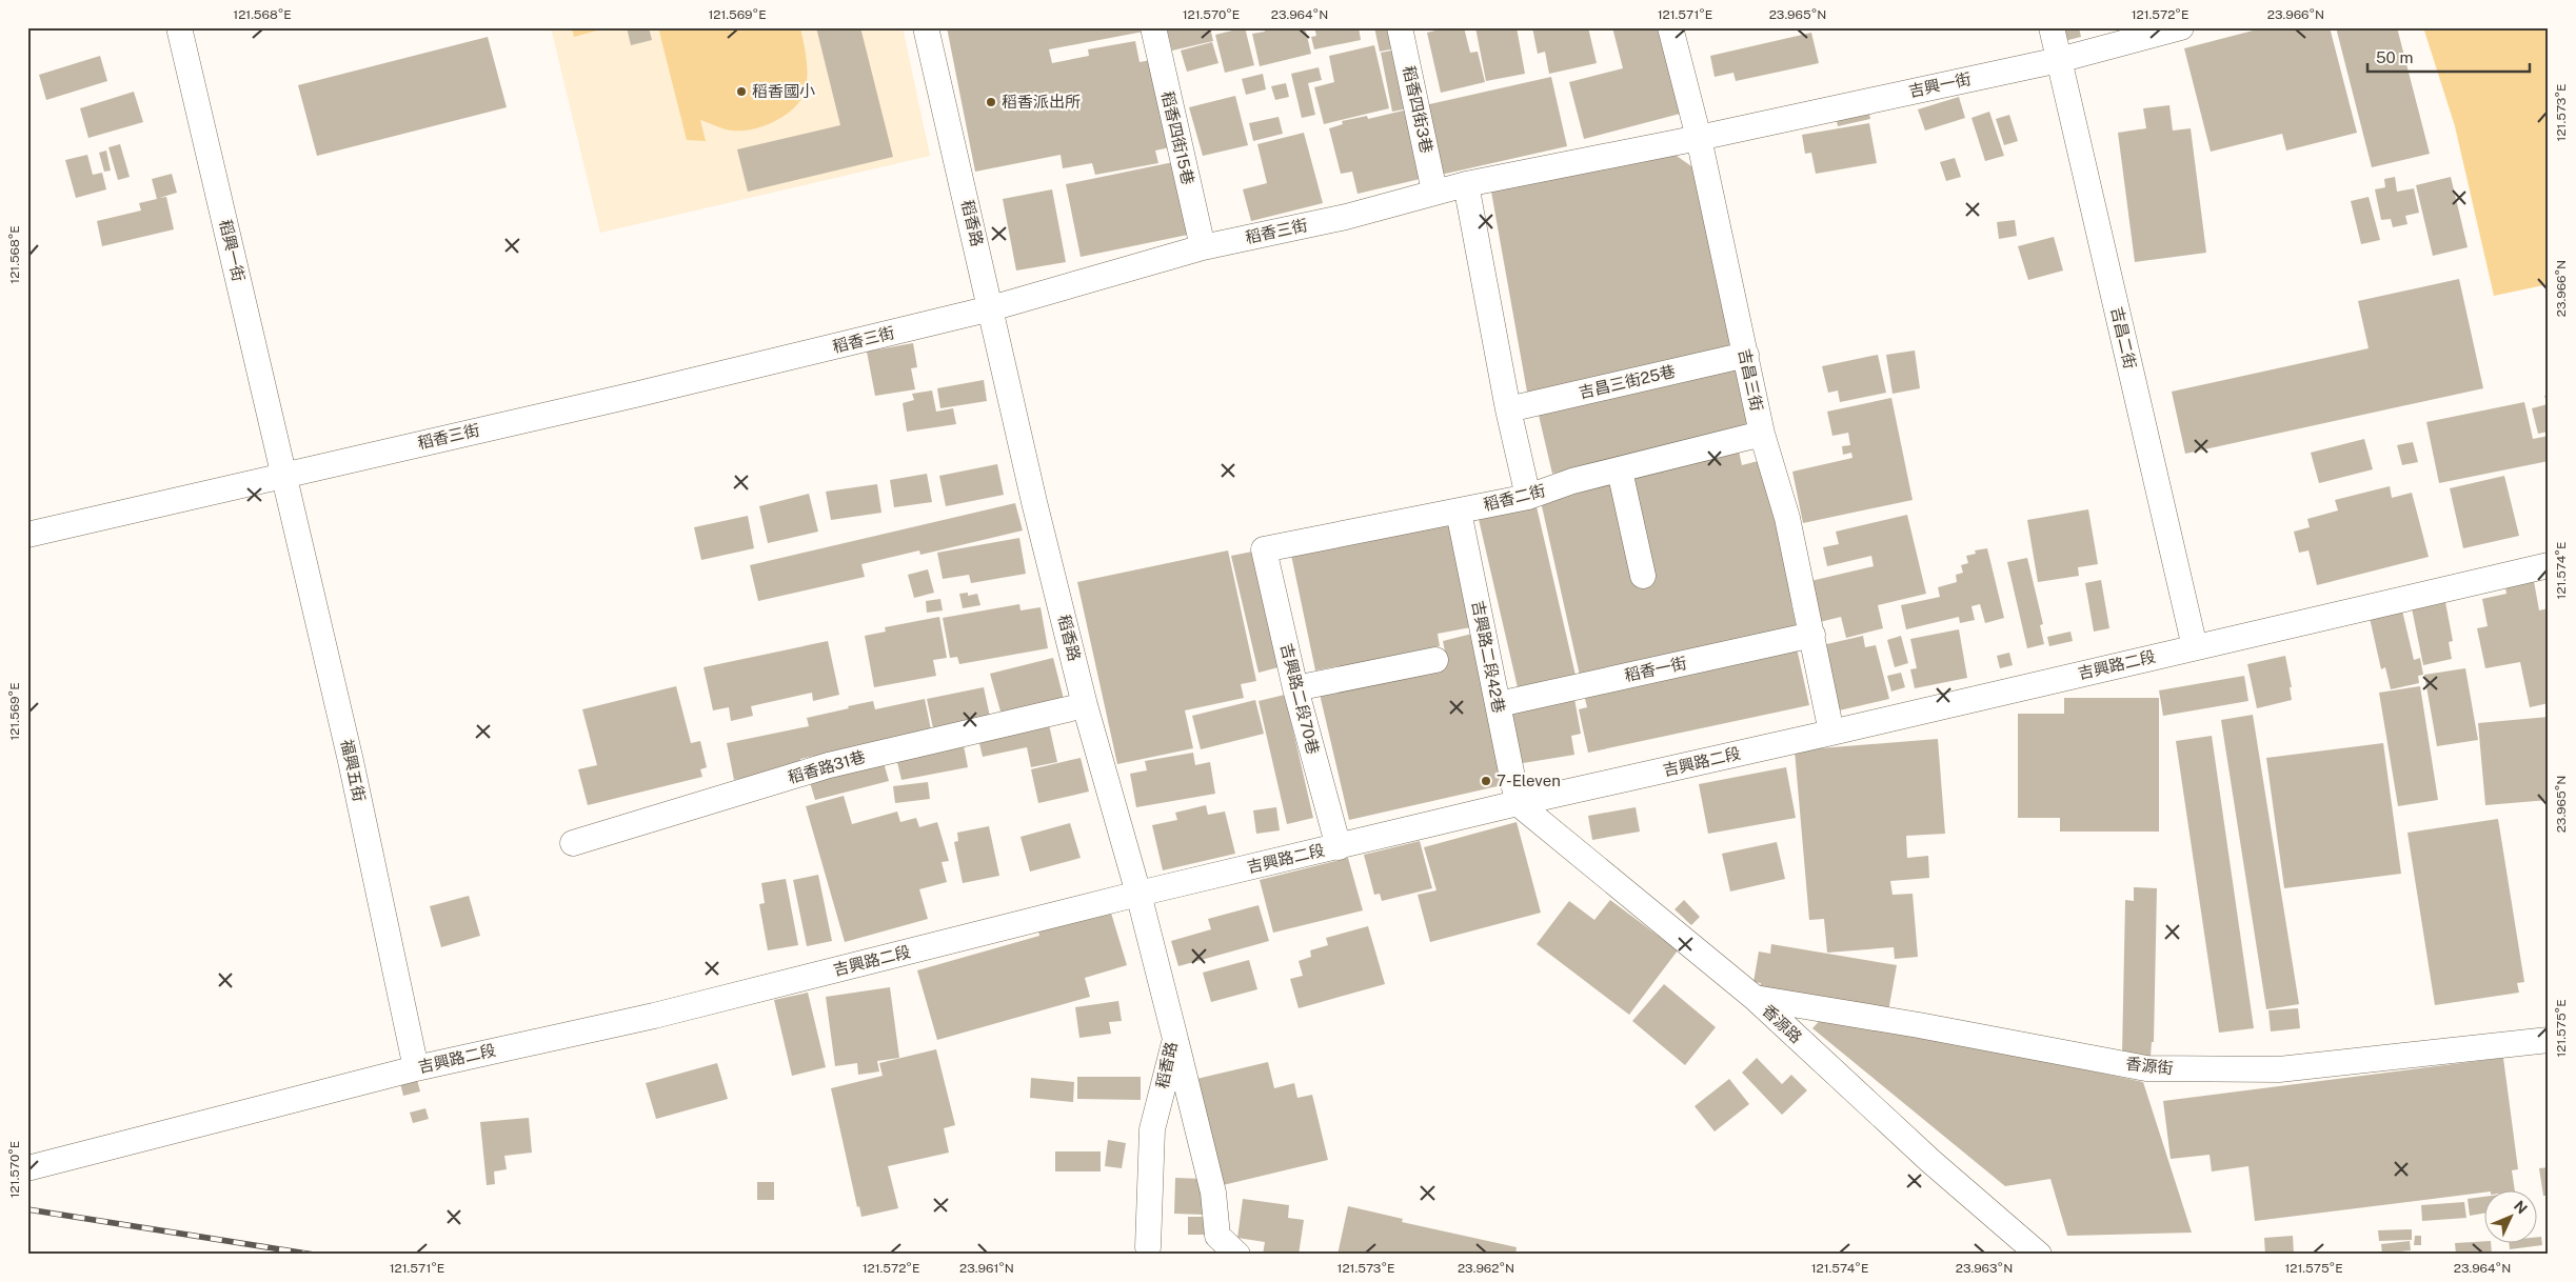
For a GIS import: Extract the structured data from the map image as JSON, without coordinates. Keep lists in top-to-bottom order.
{
  "streets": {
    "street": [
      "吉興一街",
      "稻香四街3巷",
      "稻香四街15巷",
      "稻香路",
      "稻香三街",
      "稻興一街",
      "吉昌二街",
      "吉昌三街",
      "吉昌三街25巷",
      "稻香二街",
      "吉興路二段42巷",
      "吉興路二段",
      "稻香一街",
      "吉興路二段70巷",
      "稻香路31巷",
      "福興五街",
      "香源路",
      "香源街"
    ]
  },
  "crossings": [
    ["吉興一街", "稻香三街"],
    ["吉興一街", "吉昌二街"],
    ["吉興一街", "吉昌三街"],
    ["稻香四街3巷", "稻香三街"],
    ["稻香四街15巷", "稻香三街"],
    ["稻香路", "稻香三街"],
    ["稻香路", "吉興路二段"],
    ["稻香路", "稻香路31巷"],
    ["稻香三街", "稻興一街"],
    ["稻香三街", "吉昌三街"],
    ["稻香三街", "福興五街"],
    ["稻興一街", "福興五街"],
    ["吉昌二街", "吉興路二段"],
    ["吉昌三街", "吉昌三街25巷"],
    ["吉昌三街", "稻香二街"],
    ["吉昌三街", "吉興路二段"],
    ["吉昌三街", "稻香一街"],
    ["稻香二街", "吉興路二段42巷"],
    ["稻香二街", "吉興路二段70巷"],
    ["吉興路二段42巷", "吉興路二段"],
    ["吉興路二段42巷", "稻香一街"],
    ["吉興路二段42巷", "香源路"],
    ["吉興路二段", "吉興路二段70巷"],
    ["吉興路二段", "福興五街"],
    ["吉興路二段", "香源路"],
    ["香源路", "香源街"]
  ],
  "places": ["稻香國小", "稻香派出所", "7-Eleven"],
  "scale_bar": "50 m",
  "north": "top right",
  "coordinates": [
    "121.568°E",
    "121.569°E",
    "121.570°E",
    "23.964°N",
    "121.571°E",
    "23.965°N",
    "121.572°E",
    "23.966°N",
    "121.573°E",
    "121.574°E",
    "121.575°E",
    "23.961°N",
    "23.962°N",
    "23.963°N"
  ]
}
